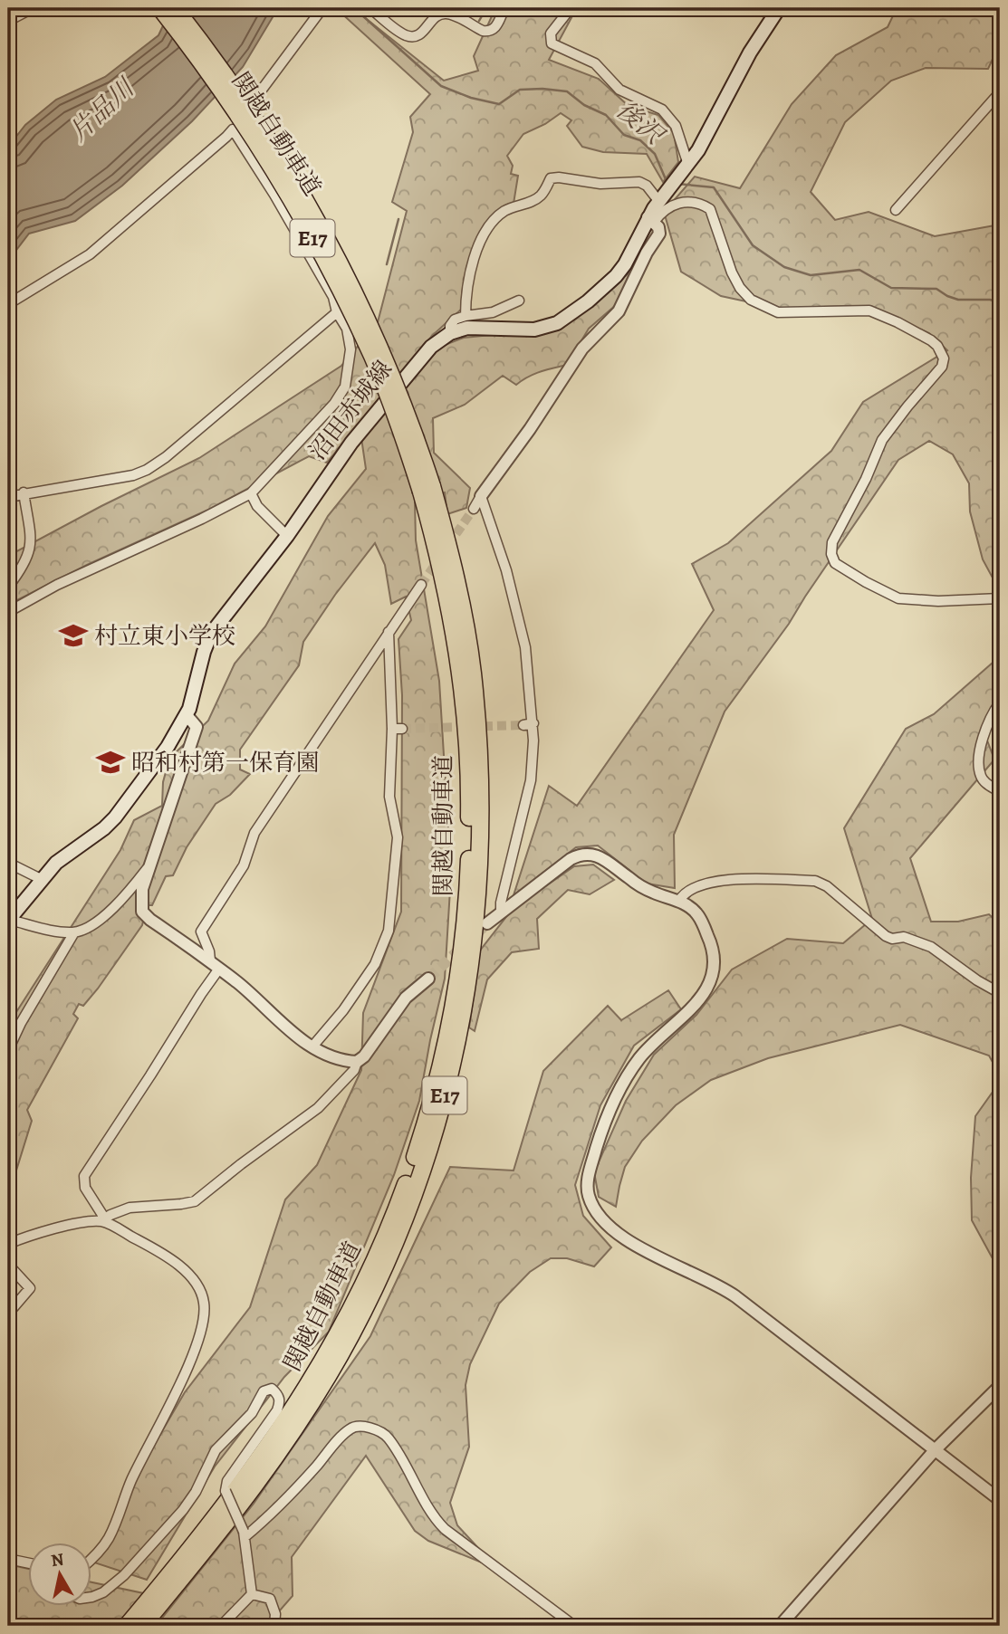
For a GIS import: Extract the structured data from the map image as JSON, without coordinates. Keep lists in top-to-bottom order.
{
  "streets": {
    "highway": ["関越自動車道", "E17"],
    "main road": ["沼田赤城線"]
  },
  "water": ["片品川", "後沢"],
  "places": {
    "school or university": ["村立東小学校", "昭和村第一保育園"]
  },
  "north": "top"
}
